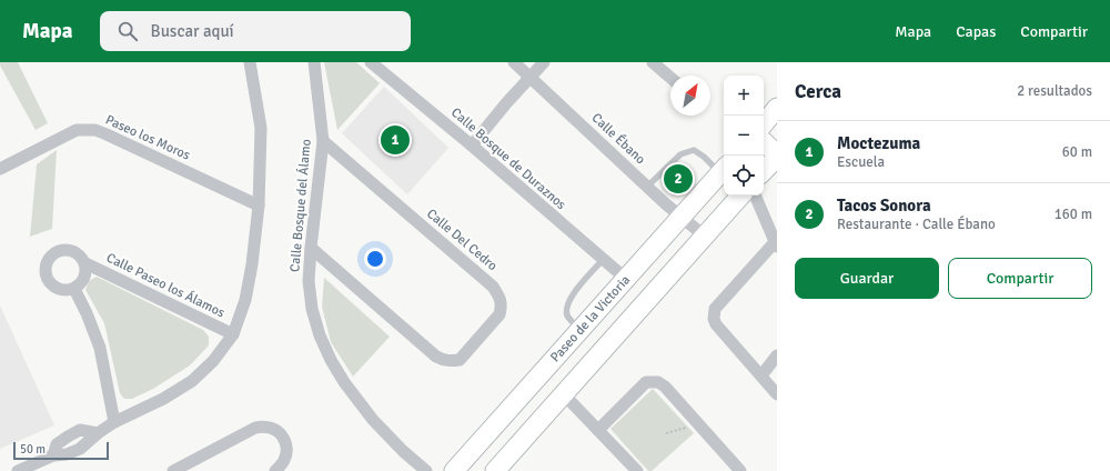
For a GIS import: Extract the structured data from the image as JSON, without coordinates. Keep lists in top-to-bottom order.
{
  "streets": {
    "main road": ["Paseo de la Victoria"],
    "street": [
      "Paseo los Moros",
      "Calle Ébano",
      "Calle Bosque de Duraznos",
      "Calle Bosque del Álamo",
      "Calle Del Cedro",
      "Calle Paseo los Álamos"
    ]
  },
  "crossings": [
    ["Calle Ébano", "Paseo de la Victoria"],
    ["Calle Bosque de Duraznos", "Paseo de la Victoria"],
    ["Calle Bosque del Álamo", "Calle Del Cedro"]
  ],
  "scale_bar": "50 m",
  "north": "top right",
  "page": {
    "header": "Mapa",
    "search": "Buscar aquí",
    "nav": ["Mapa", "Capas", "Compartir"],
    "heading": ["Cerca", "2 resultados"],
    "map_buttons": ["+", "−"],
    "list": [
      {
        "mark": "1",
        "name": "Moctezuma",
        "note": "Escuela",
        "value": "60 m"
      },
      {
        "mark": "2",
        "name": "Tacos Sonora",
        "note": "Restaurante · Calle Ébano",
        "value": "160 m"
      }
    ],
    "pins": ["1", "2"],
    "buttons": ["Guardar", "Compartir"],
    "scale": "50 m"
  }
}
